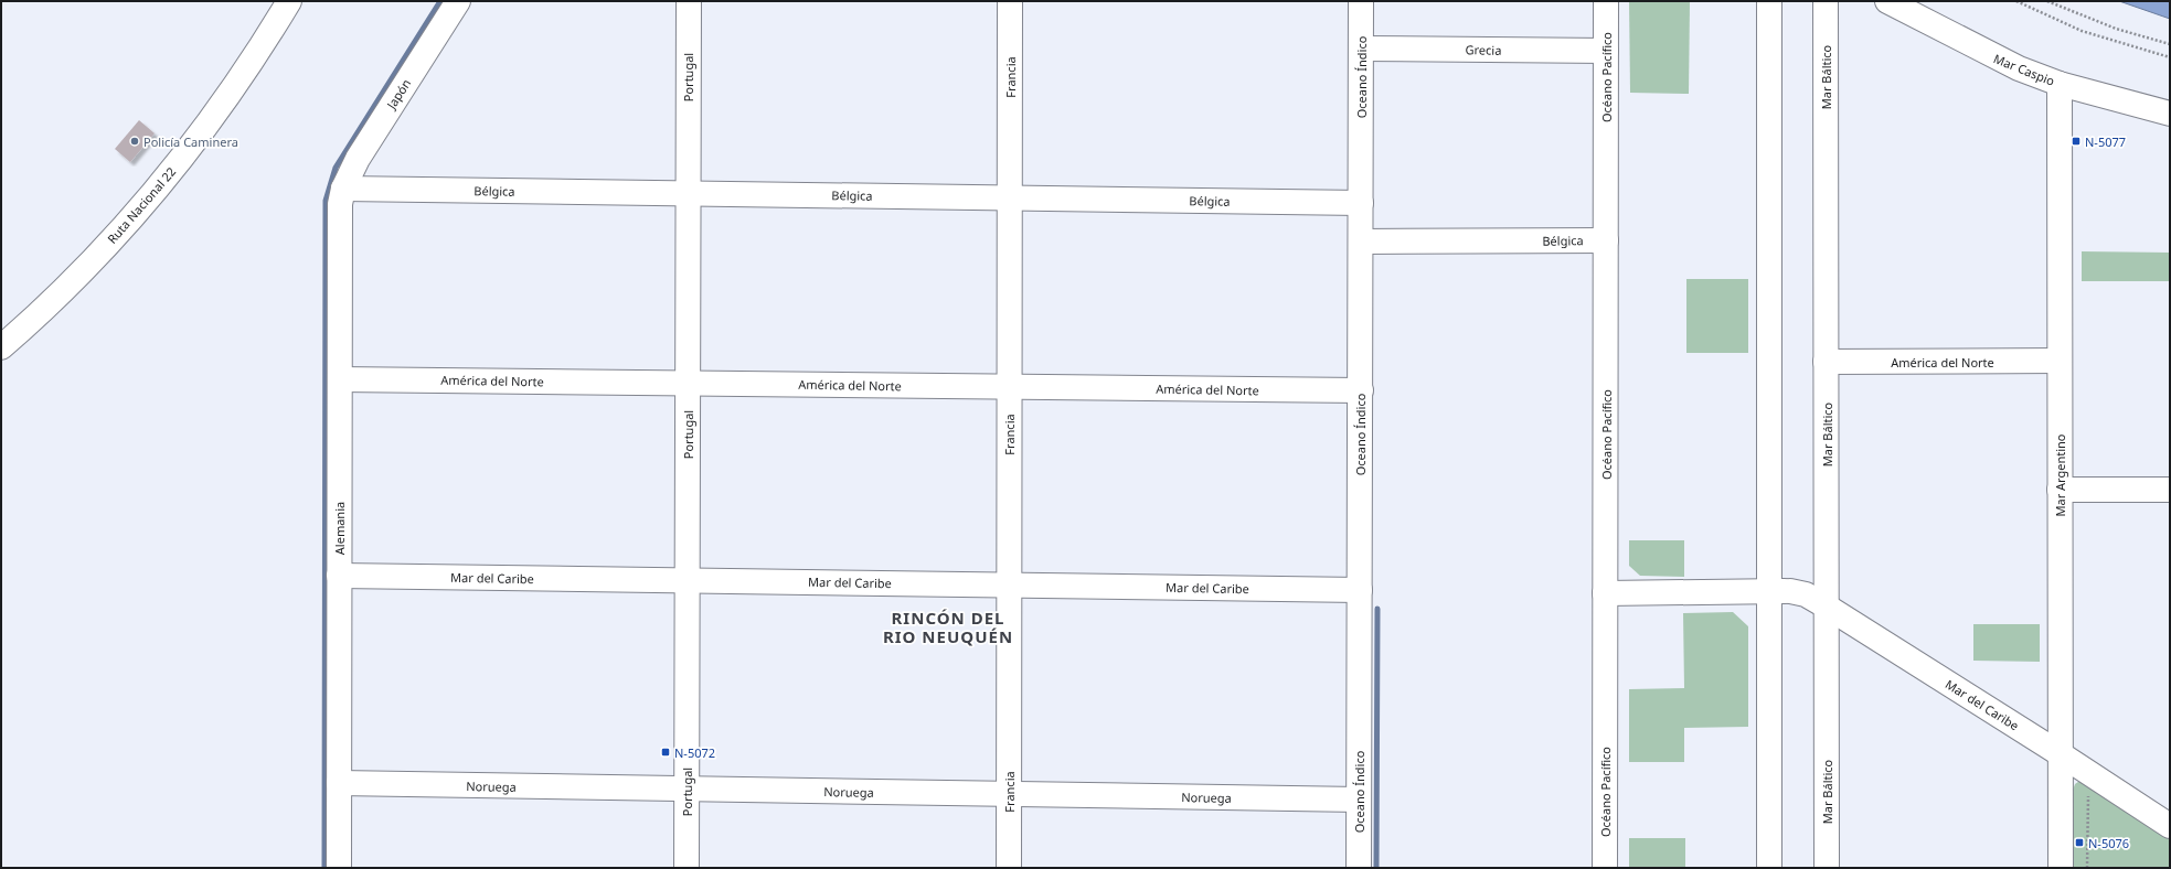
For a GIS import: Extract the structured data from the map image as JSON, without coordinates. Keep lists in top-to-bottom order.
{
  "streets": {
    "main road": [
      "Grecia",
      "Mar Caspio",
      "Portugal",
      "Francia",
      "Oceano Índico",
      "Océano Pacífico",
      "Mar Báltico",
      "Japón",
      "Bélgica",
      "Ruta Nacional 22",
      "América del Norte",
      "Mar Argentino",
      "Alemania",
      "Mar del Caribe",
      "Noruega"
    ]
  },
  "crossings": [
    ["Grecia", "Oceano Índico"],
    ["Grecia", "Océano Pacífico"],
    ["Mar Caspio", "Mar Argentino"],
    ["Portugal", "Bélgica"],
    ["Portugal", "América del Norte"],
    ["Portugal", "Mar del Caribe"],
    ["Portugal", "Noruega"],
    ["Francia", "Bélgica"],
    ["Francia", "América del Norte"],
    ["Francia", "Mar del Caribe"],
    ["Francia", "Noruega"],
    ["Oceano Índico", "Bélgica"],
    ["Oceano Índico", "América del Norte"],
    ["Oceano Índico", "Mar del Caribe"],
    ["Oceano Índico", "Noruega"],
    ["Océano Pacífico", "Bélgica"],
    ["Océano Pacífico", "Mar del Caribe"],
    ["Mar Báltico", "América del Norte"],
    ["Mar Báltico", "Mar del Caribe"],
    ["Japón", "Bélgica"],
    ["Japón", "Alemania"],
    ["Bélgica", "Alemania"],
    ["América del Norte", "Mar Argentino"],
    ["América del Norte", "Alemania"],
    ["Mar Argentino", "Mar del Caribe"],
    ["Alemania", "Mar del Caribe"],
    ["Alemania", "Noruega"]
  ],
  "districts": ["RINCÓN DEL RIO NEUQUÉN"],
  "places": {
    "other": ["Policía Caminera"],
    "transit": ["N-5077", "N-5072", "N-5076"]
  }
}
